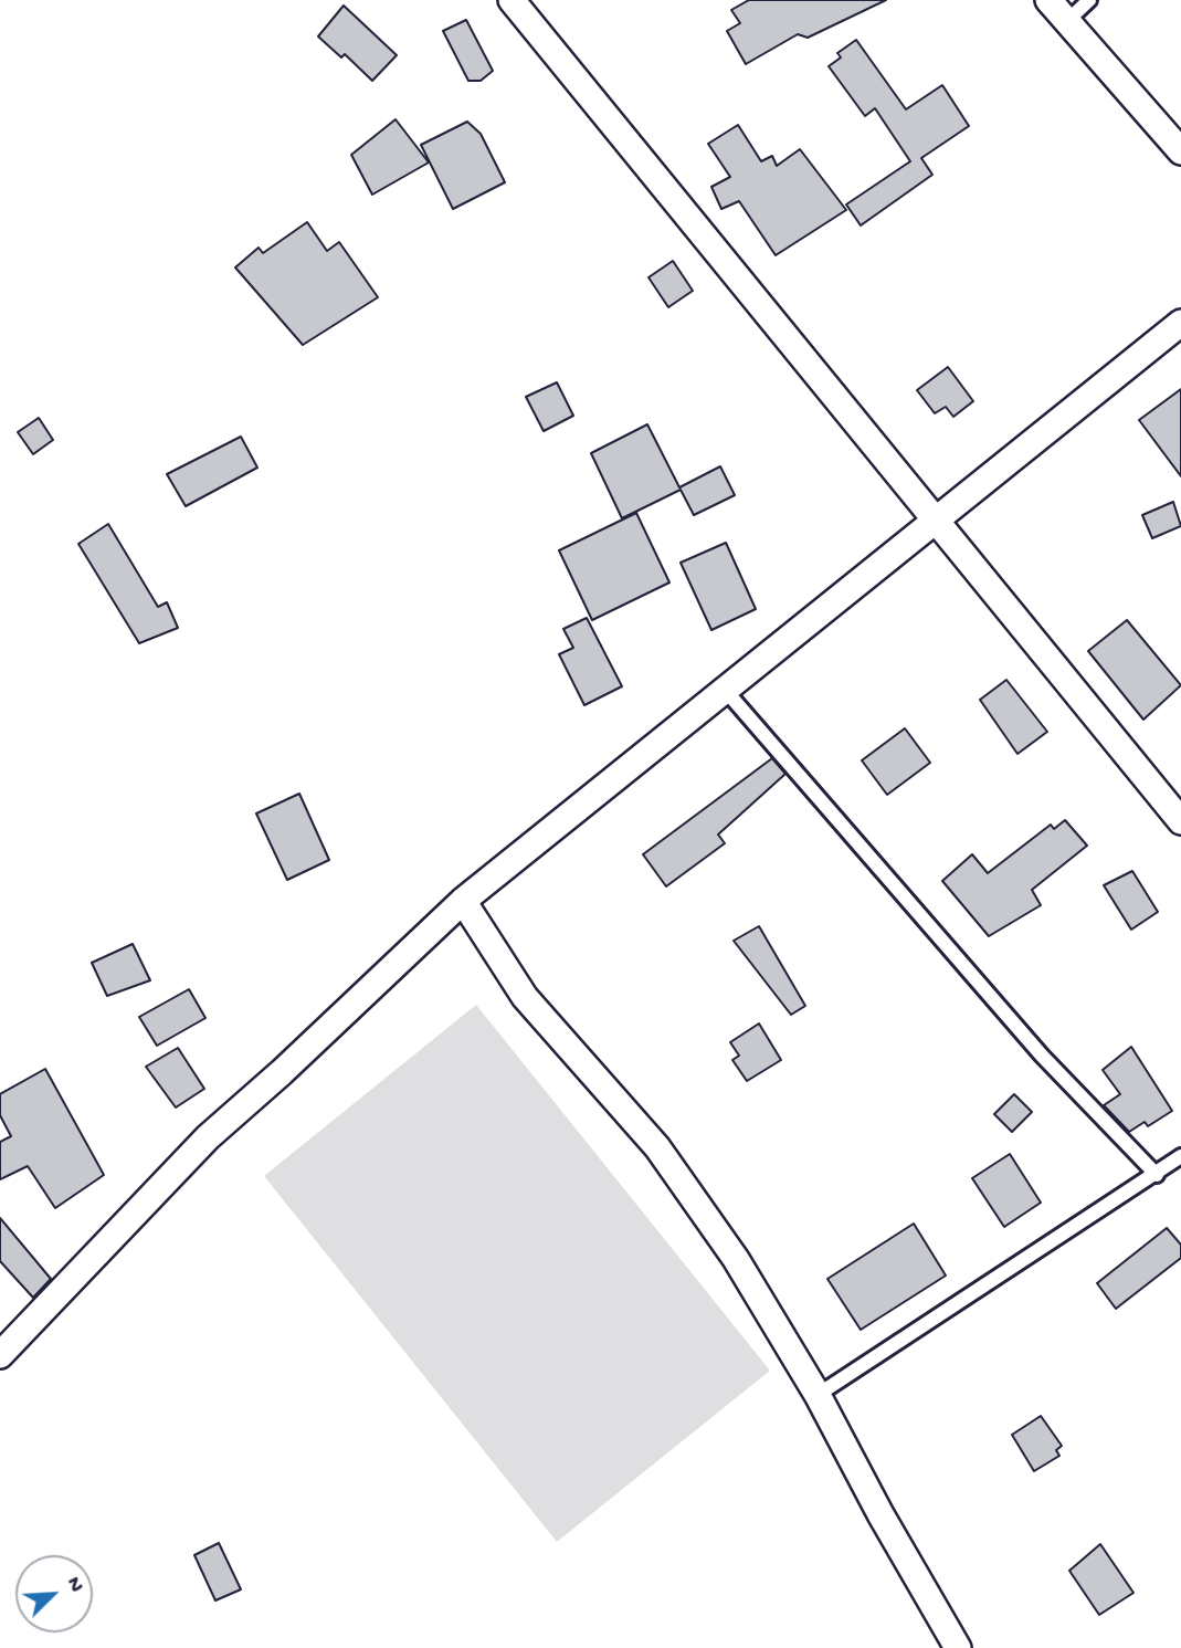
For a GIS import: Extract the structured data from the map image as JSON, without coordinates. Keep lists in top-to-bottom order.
{
  "north": "top right"
}
